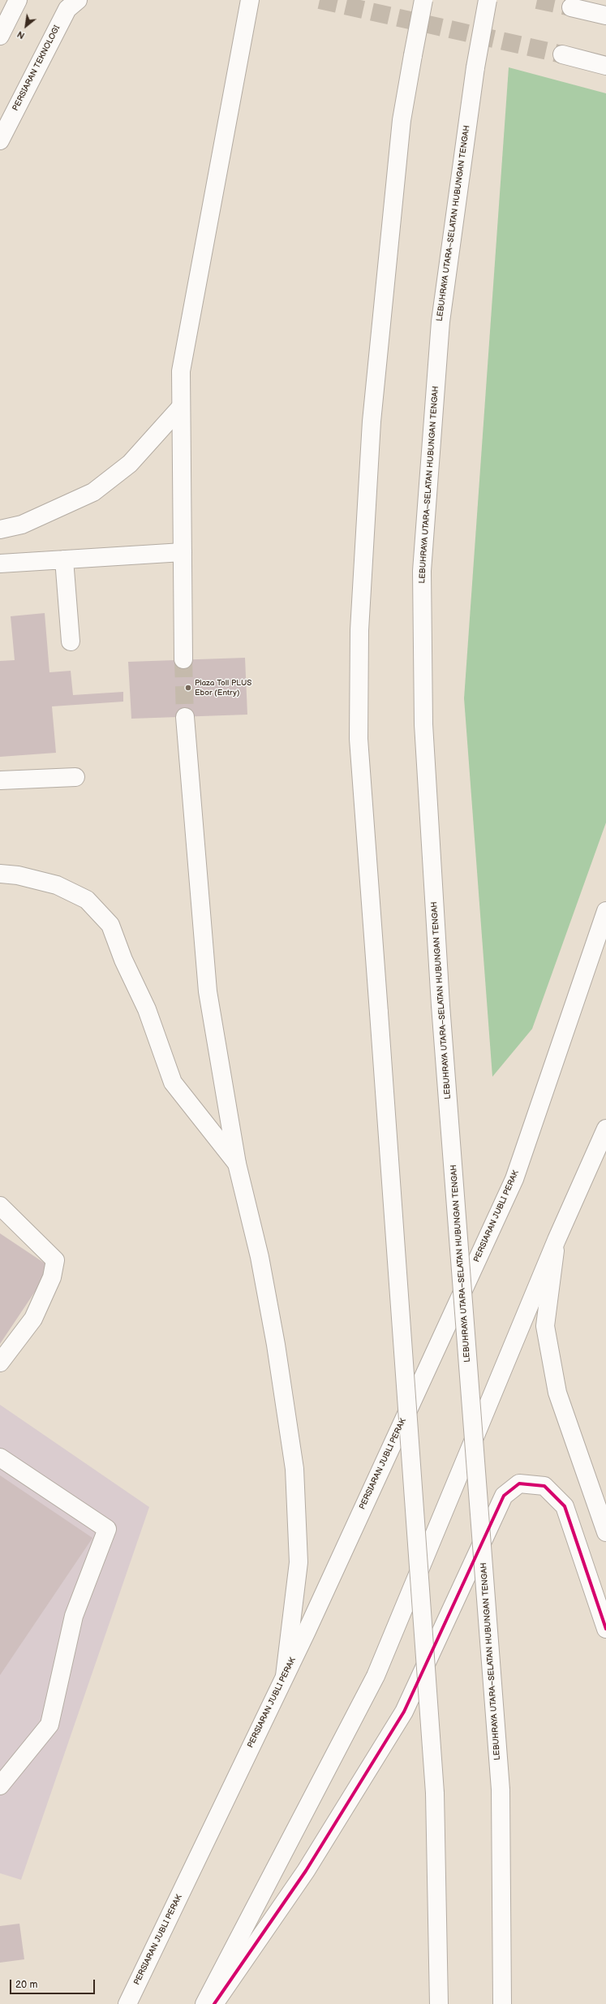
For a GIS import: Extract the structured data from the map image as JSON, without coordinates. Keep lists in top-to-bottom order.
{
  "streets": {
    "main road": ["PERSIARAN TEKNOLOGI", "LEBUHRAYA UTARA–SELATAN HUBUNGAN TENGAH", "PERSIARAN JUBLI PERAK"]
  },
  "places": ["Plaza Toll PLUS Ebor (Entry)"],
  "scale_bar": "20 m",
  "north": "bottom left"
}
